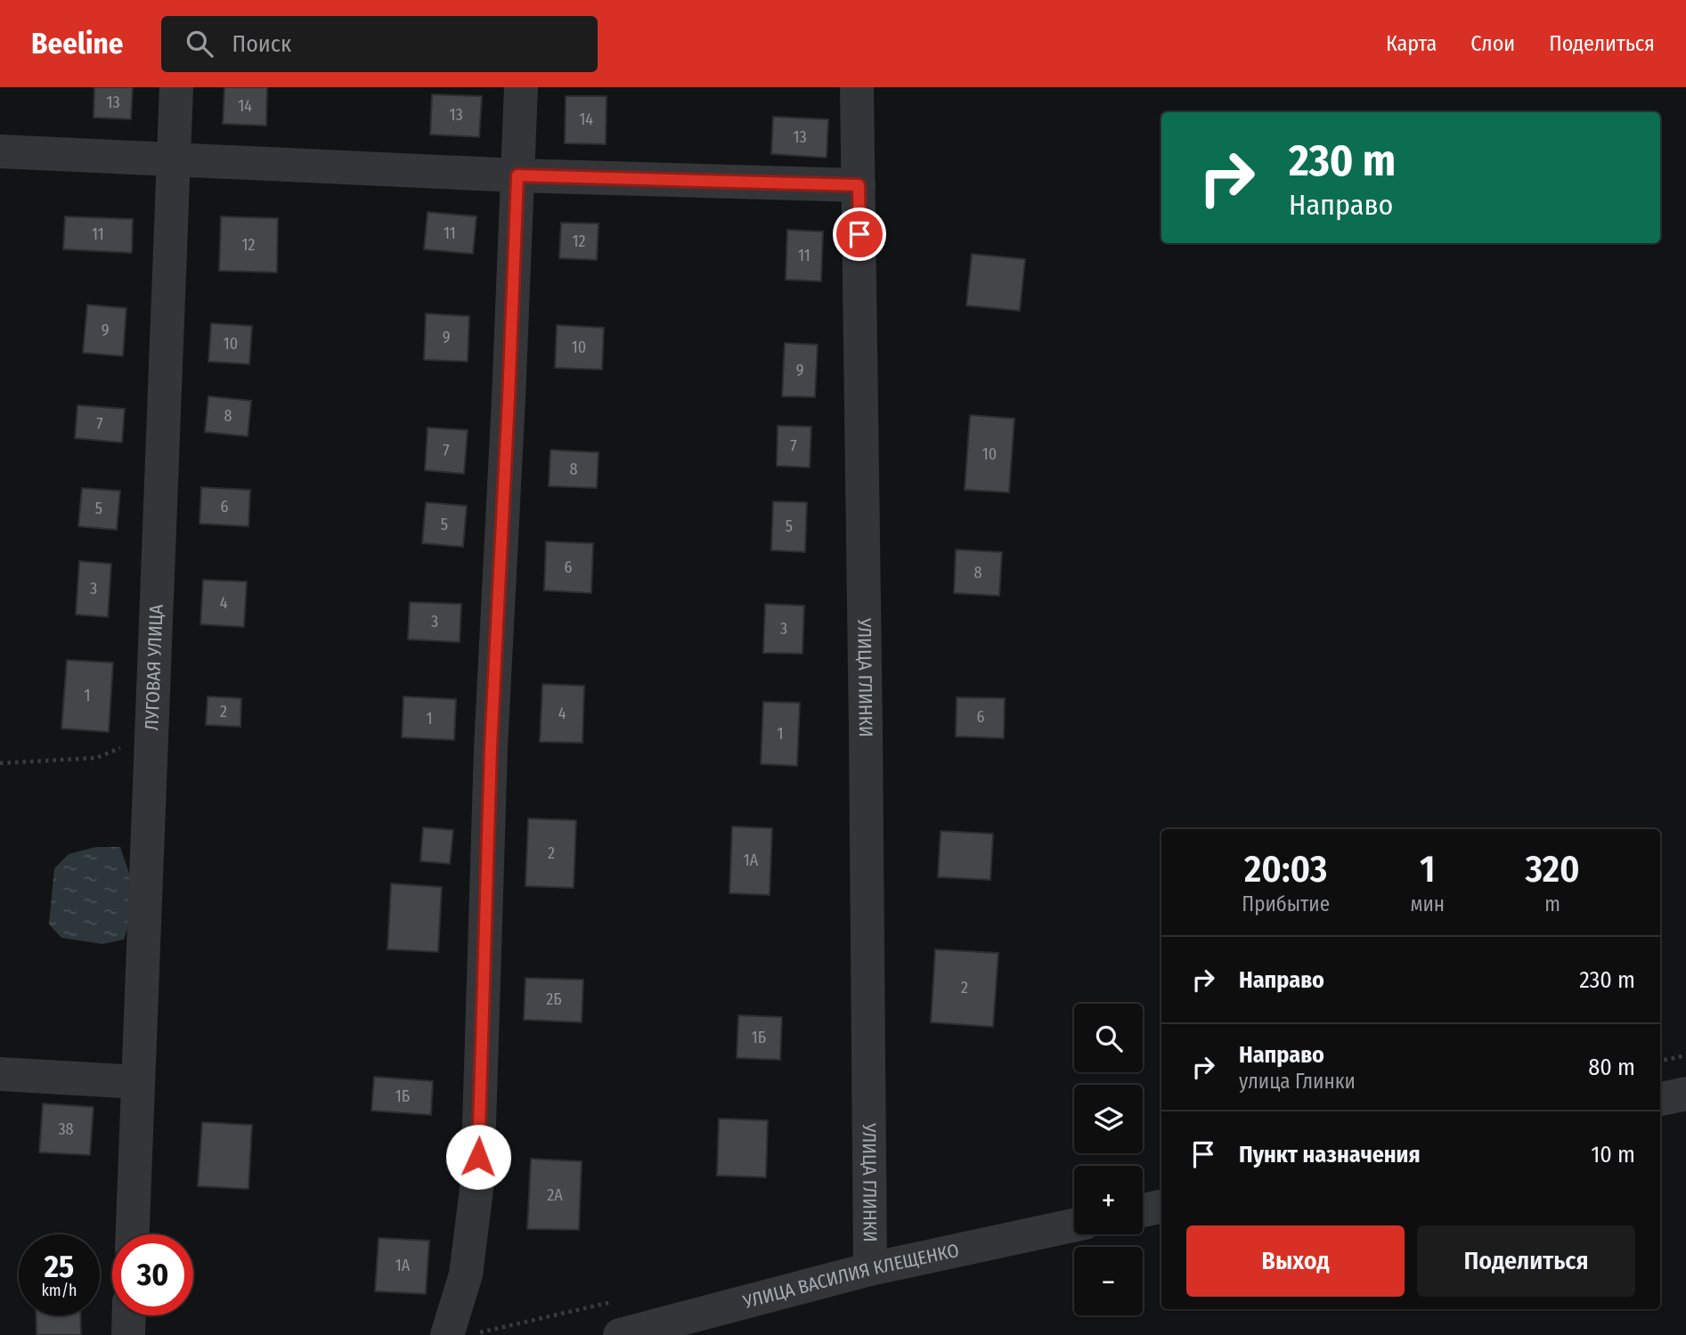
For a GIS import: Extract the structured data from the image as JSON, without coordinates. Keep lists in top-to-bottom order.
{
  "streets": {
    "street": ["ЛУГОВАЯ УЛИЦА", "УЛИЦА ГЛИНКИ", "УЛИЦА ВАСИЛИЯ КЛЕЩЕНКО"]
  },
  "crossings": [
    ["УЛИЦА ГЛИНКИ", "УЛИЦА ВАСИЛИЯ КЛЕЩЕНКО"]
  ],
  "house_numbers": [
    "13",
    "14",
    "13",
    "14",
    "13",
    "11",
    "11",
    "12",
    "12",
    "11",
    "9",
    "9",
    "10",
    "10",
    "9",
    "8",
    "7",
    "7",
    "7",
    "10",
    "8",
    "6",
    "5",
    "5",
    "5",
    "6",
    "8",
    "3",
    "4",
    "3",
    "3",
    "1",
    "2",
    "4",
    "6",
    "1",
    "1",
    "2",
    "1А",
    "2",
    "2Б",
    "1Б",
    "1Б",
    "38",
    "2А",
    "1А"
  ],
  "page": {
    "header": "Beeline",
    "search": "Поиск",
    "nav": ["Карта", "Слои", "Поделиться"],
    "turn": ["230 m", "Направо"],
    "eta": [
      "20:03",
      "Прибытие",
      "1",
      "мин",
      "320",
      "m"
    ],
    "list": [
      {
        "name": "Направо",
        "value": "230 m"
      },
      {
        "name": "Направо",
        "note": "улица Глинки",
        "value": "80 m"
      },
      {
        "name": "Пункт назначения",
        "value": "10 m"
      }
    ],
    "map_buttons": ["+", "−"],
    "buttons": ["Выход", "Поделиться"],
    "speed": "25 km/h",
    "limit": "30"
  }
}
